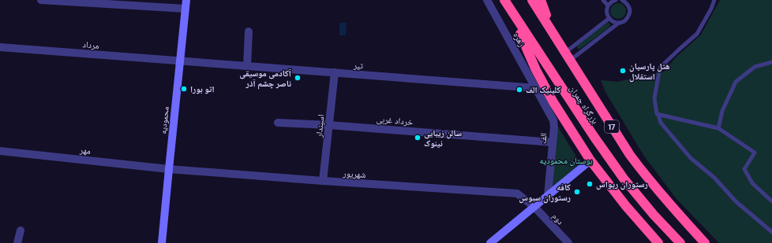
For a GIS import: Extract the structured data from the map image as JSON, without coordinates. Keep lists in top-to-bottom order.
{
  "streets": {
    "highway": ["بزرگراه چمران", "17"],
    "street": [
      "زهره",
      "مرداد",
      "تیر",
      "محمودیه",
      "خرداد غربی",
      "اسپندار",
      "الف",
      "مهر",
      "شهریور",
      "دوم"
    ]
  },
  "crossings": [
    ["زهره", "تیر"],
    ["زهره", "الف"],
    ["مرداد", "تیر"],
    ["مرداد", "محمودیه"],
    ["تیر", "محمودیه"],
    ["تیر", "اسپندار"],
    ["تیر", "الف"],
    ["محمودیه", "مهر"],
    ["محمودیه", "شهریور"],
    ["خرداد غربی", "اسپندار"],
    ["خرداد غربی", "الف"],
    ["اسپندار", "شهریور"],
    ["مهر", "شهریور"],
    ["شهریور", "دوم"]
  ],
  "parks": ["بوستان محمودیه"],
  "places": [
    "هتل پارسیان استقلال",
    "آکادمی موسیقی ناصر چشم آذر",
    "اتو بورا",
    "کلینیک الف",
    "سالن زیبایی نینوک",
    "رستوران ریواس",
    "کافه رستوران سبوس"
  ]
}
